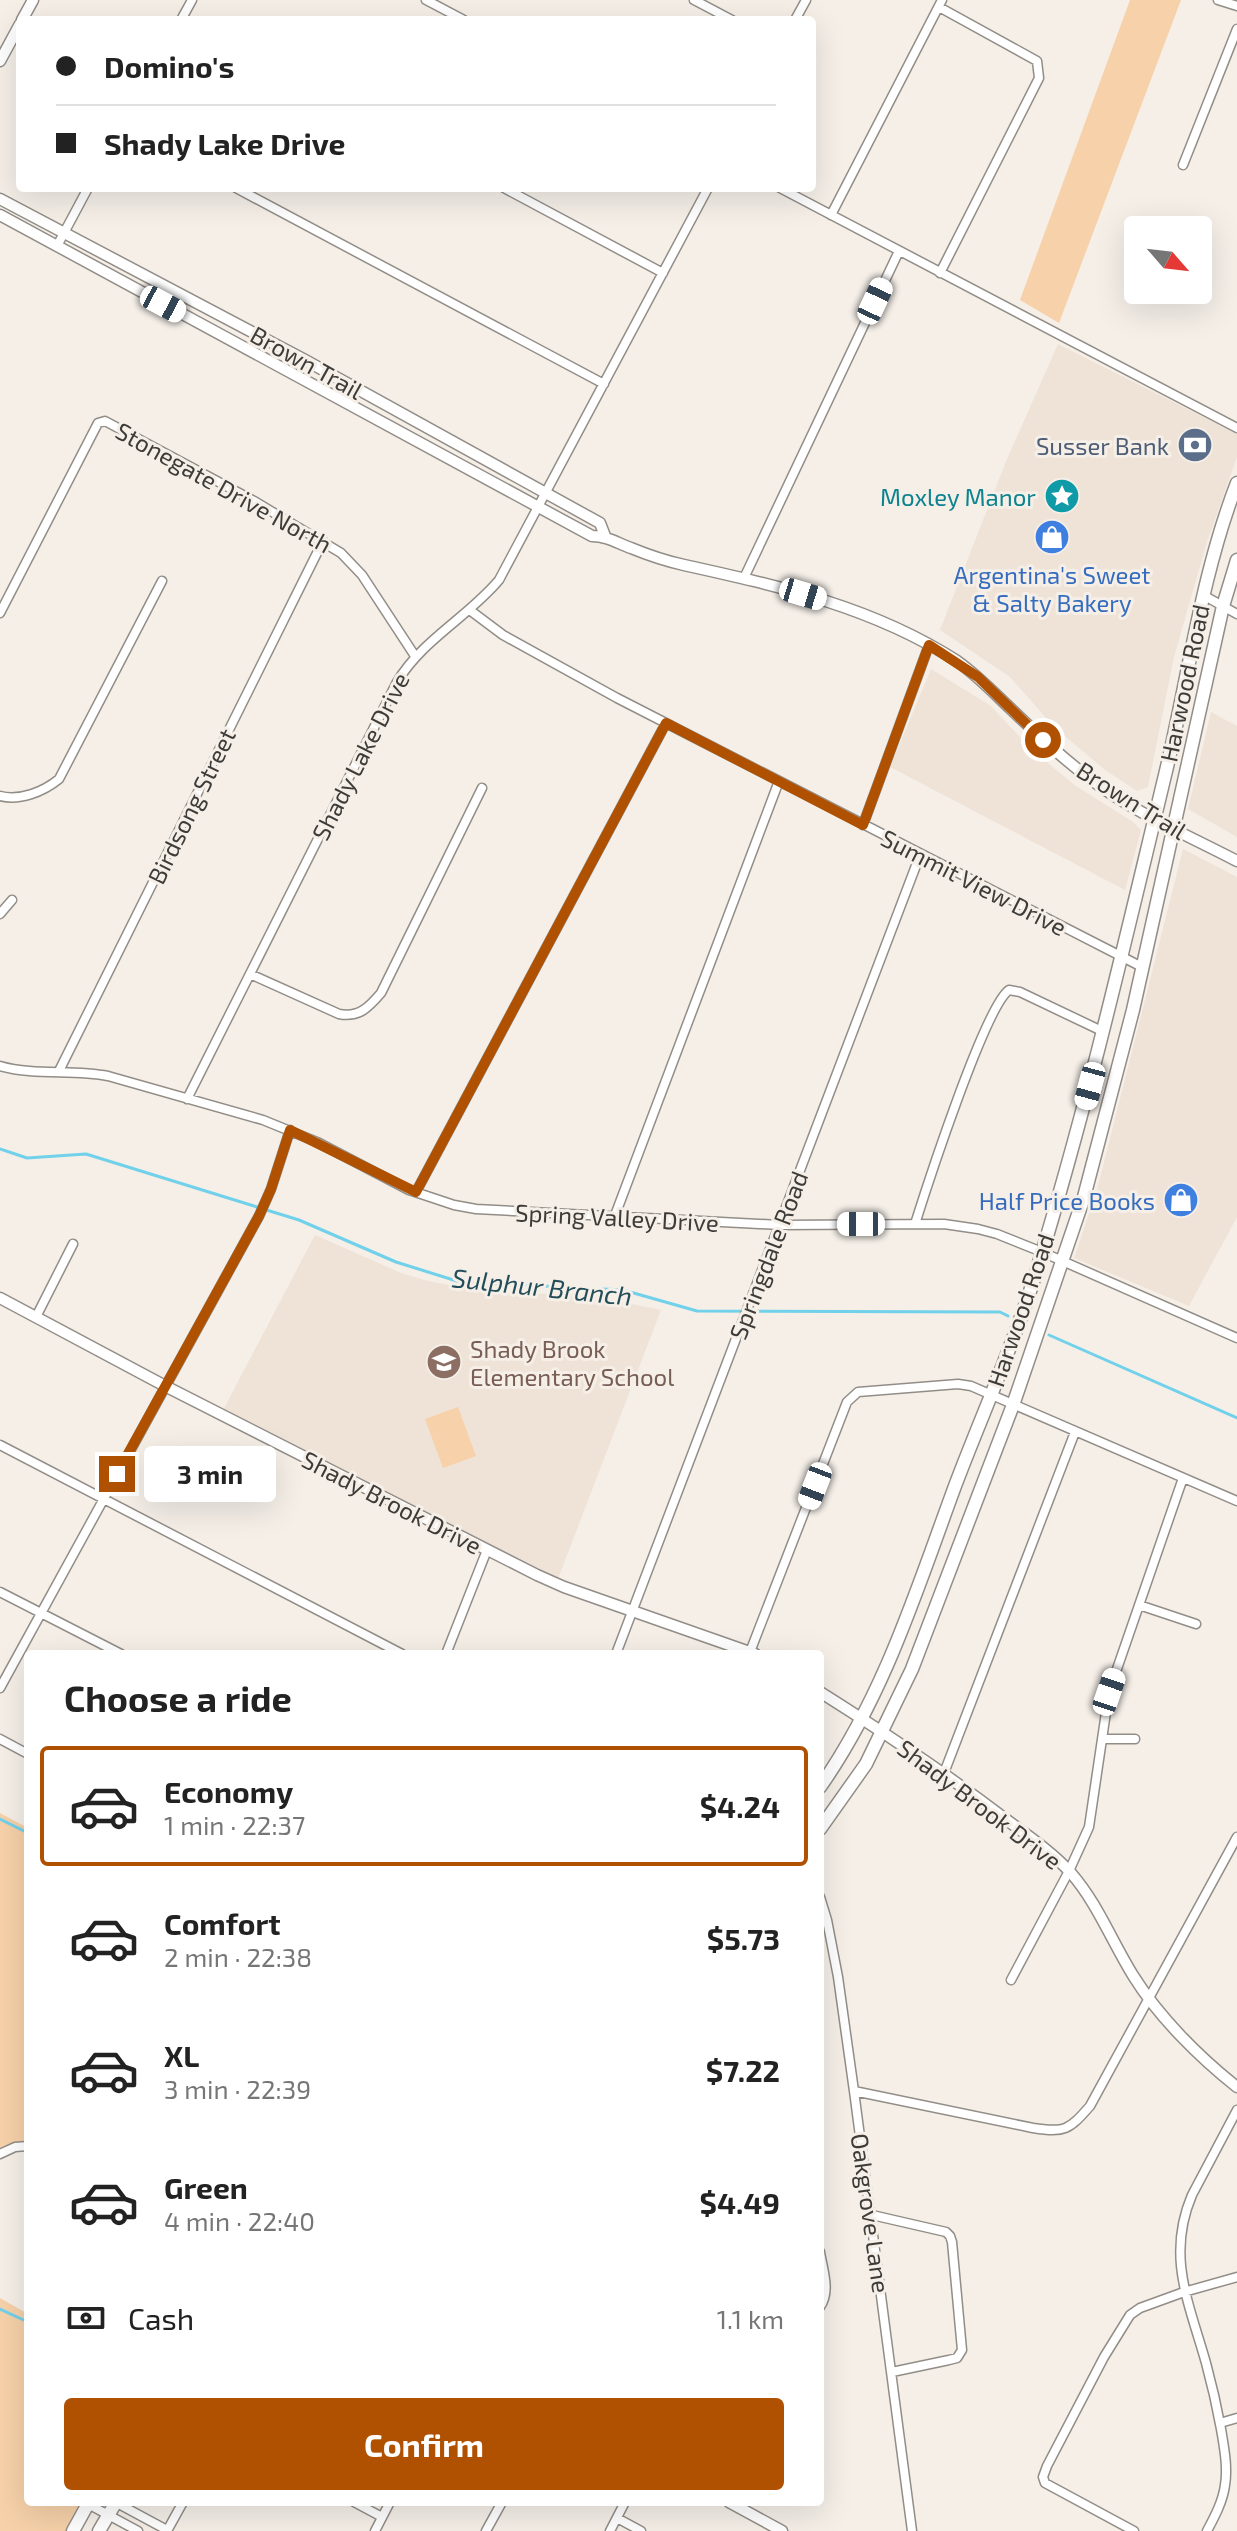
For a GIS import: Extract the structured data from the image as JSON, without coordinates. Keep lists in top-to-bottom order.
{
  "streets": {
    "main road": ["Harwood Road"],
    "street": [
      "Brown Trail",
      "Stonegate Drive North",
      "Shady Lake Drive",
      "Birdsong Street",
      "Summit View Drive",
      "Spring Valley Drive",
      "Springdale Road",
      "Shady Brook Drive",
      "Oakgrove Lane"
    ]
  },
  "crossings": [
    ["Brown Trail", "Harwood Road"],
    ["Brown Trail", "Shady Lake Drive"],
    ["Stonegate Drive North", "Shady Lake Drive"],
    ["Stonegate Drive North", "Birdsong Street"],
    ["Harwood Road", "Summit View Drive"],
    ["Harwood Road", "Spring Valley Drive"],
    ["Harwood Road", "Shady Brook Drive"],
    ["Shady Lake Drive", "Summit View Drive"],
    ["Shady Lake Drive", "Spring Valley Drive"],
    ["Birdsong Street", "Spring Valley Drive"],
    ["Summit View Drive", "Springdale Road"],
    ["Spring Valley Drive", "Springdale Road"],
    ["Springdale Road", "Shady Brook Drive"]
  ],
  "water": ["Sulphur Branch"],
  "places": {
    "bank": ["Susser Bank"],
    "place": ["Moxley Manor"],
    "shop": ["Argentina's Sweet & Salty Bakery", "Half Price Books"],
    "school or university": ["Shady Brook Elementary School"]
  },
  "north": "bottom right",
  "page": {
    "banner": ["Domino's", "Shady Lake Drive"],
    "bubble": "3 min",
    "heading": "Choose a ride",
    "list": [
      {
        "name": "Economy",
        "note": "1 min · 22:37",
        "value": "$4.24"
      },
      {
        "name": "Comfort",
        "note": "2 min · 22:38",
        "value": "$5.73"
      },
      {
        "name": "XL",
        "note": "3 min · 22:39",
        "value": "$7.22"
      },
      {
        "name": "Green",
        "note": "4 min · 22:40",
        "value": "$4.49"
      }
    ],
    "pay": ["Cash", "1.1 km"],
    "buttons": "Confirm"
  }
}
